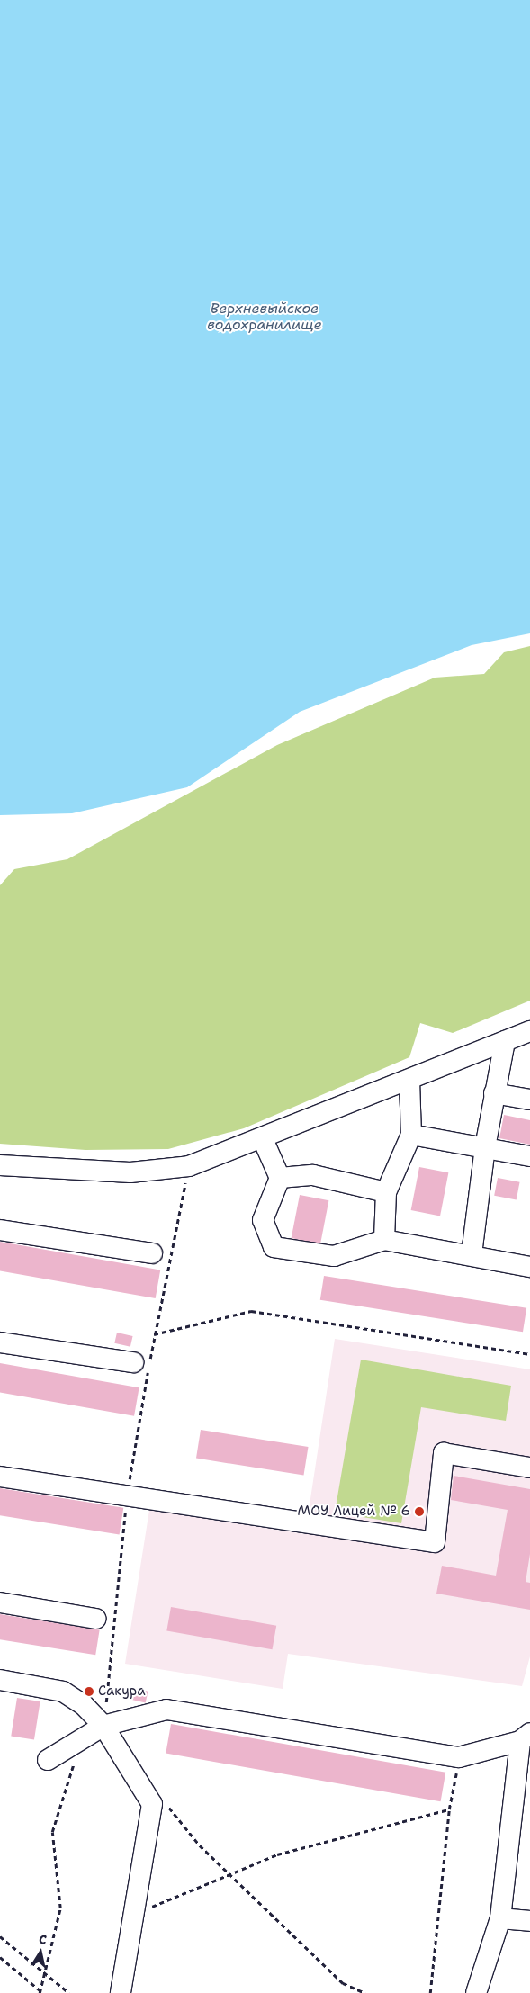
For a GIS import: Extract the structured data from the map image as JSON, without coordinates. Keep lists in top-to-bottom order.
{
  "water": ["Верхневыйское водохранилище"],
  "places": ["МОУ Лицей № 6", "Сакура"],
  "north": "top"
}
